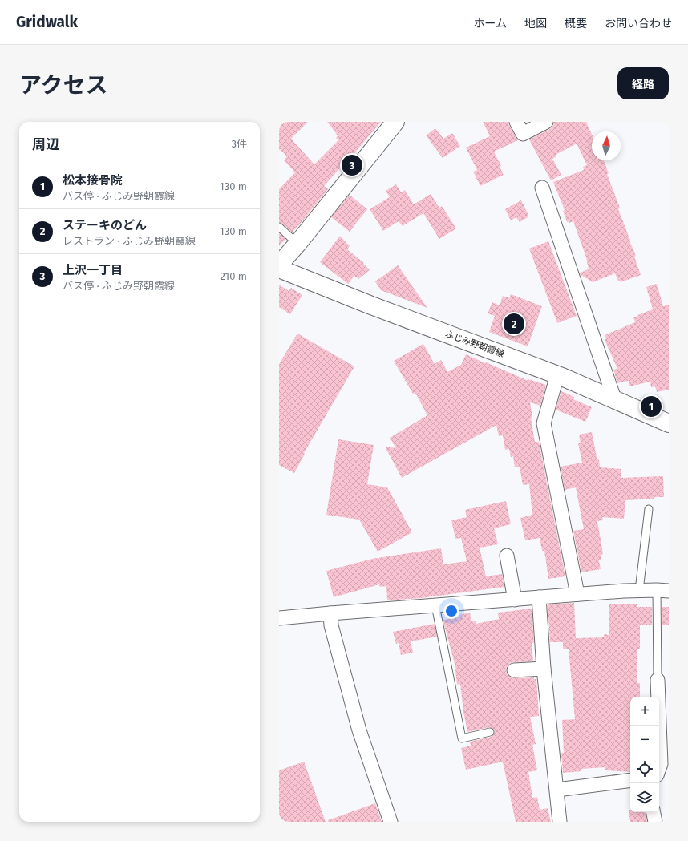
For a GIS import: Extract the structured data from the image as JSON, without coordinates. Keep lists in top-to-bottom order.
{
  "streets": {
    "main road": ["ふじみ野朝霞線"]
  },
  "north": "top",
  "page": {
    "header": "Gridwalk",
    "nav": [
      "ホーム",
      "地図",
      "概要",
      "お問い合わせ"
    ],
    "title": "アクセス",
    "buttons": "経路",
    "heading": ["周辺", "3件"],
    "pins": ["3", "2", "1"],
    "list": [
      {
        "mark": "1",
        "name": "松本接骨院",
        "note": "バス停 · ふじみ野朝霞線",
        "value": "130 m"
      },
      {
        "mark": "2",
        "name": "ステーキのどん",
        "note": "レストラン · ふじみ野朝霞線",
        "value": "130 m"
      },
      {
        "mark": "3",
        "name": "上沢一丁目",
        "note": "バス停 · ふじみ野朝霞線",
        "value": "210 m"
      }
    ],
    "map_buttons": ["+", "−"]
  }
}
